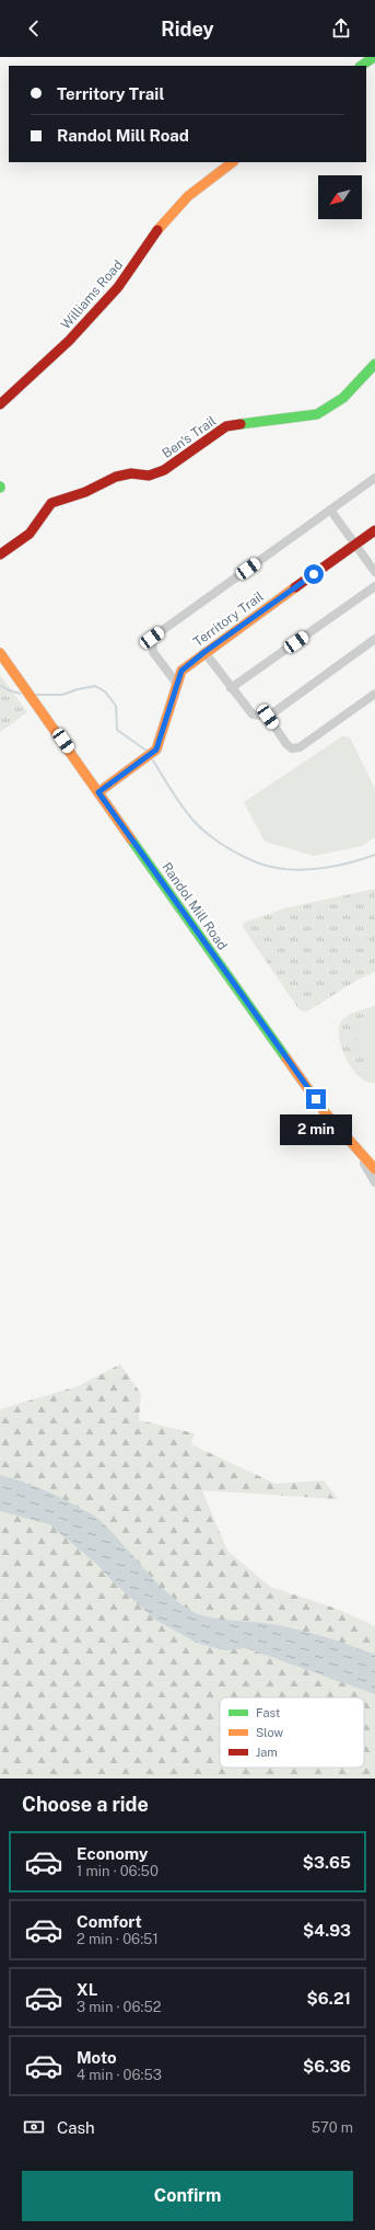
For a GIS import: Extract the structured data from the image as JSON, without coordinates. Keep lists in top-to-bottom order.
{
  "streets": {
    "street": [
      "Williams Road",
      "Ben's Trail",
      "Territory Trail",
      "Randol Mill Road"
    ]
  },
  "crossings": [
    ["Territory Trail", "Randol Mill Road"]
  ],
  "legend": ["Fast", "Slow", "Jam"],
  "north": "bottom left",
  "page": {
    "header": "Ridey",
    "banner": ["Territory Trail", "Randol Mill Road"],
    "bubble": "2 min",
    "heading": "Choose a ride",
    "list": [
      {
        "name": "Economy",
        "note": "1 min · 06:50",
        "value": "$3.65"
      },
      {
        "name": "Comfort",
        "note": "2 min · 06:51",
        "value": "$4.93"
      },
      {
        "name": "XL",
        "note": "3 min · 06:52",
        "value": "$6.21"
      },
      {
        "name": "Moto",
        "note": "4 min · 06:53",
        "value": "$6.36"
      }
    ],
    "pay": ["Cash", "570 m"],
    "buttons": "Confirm"
  }
}
